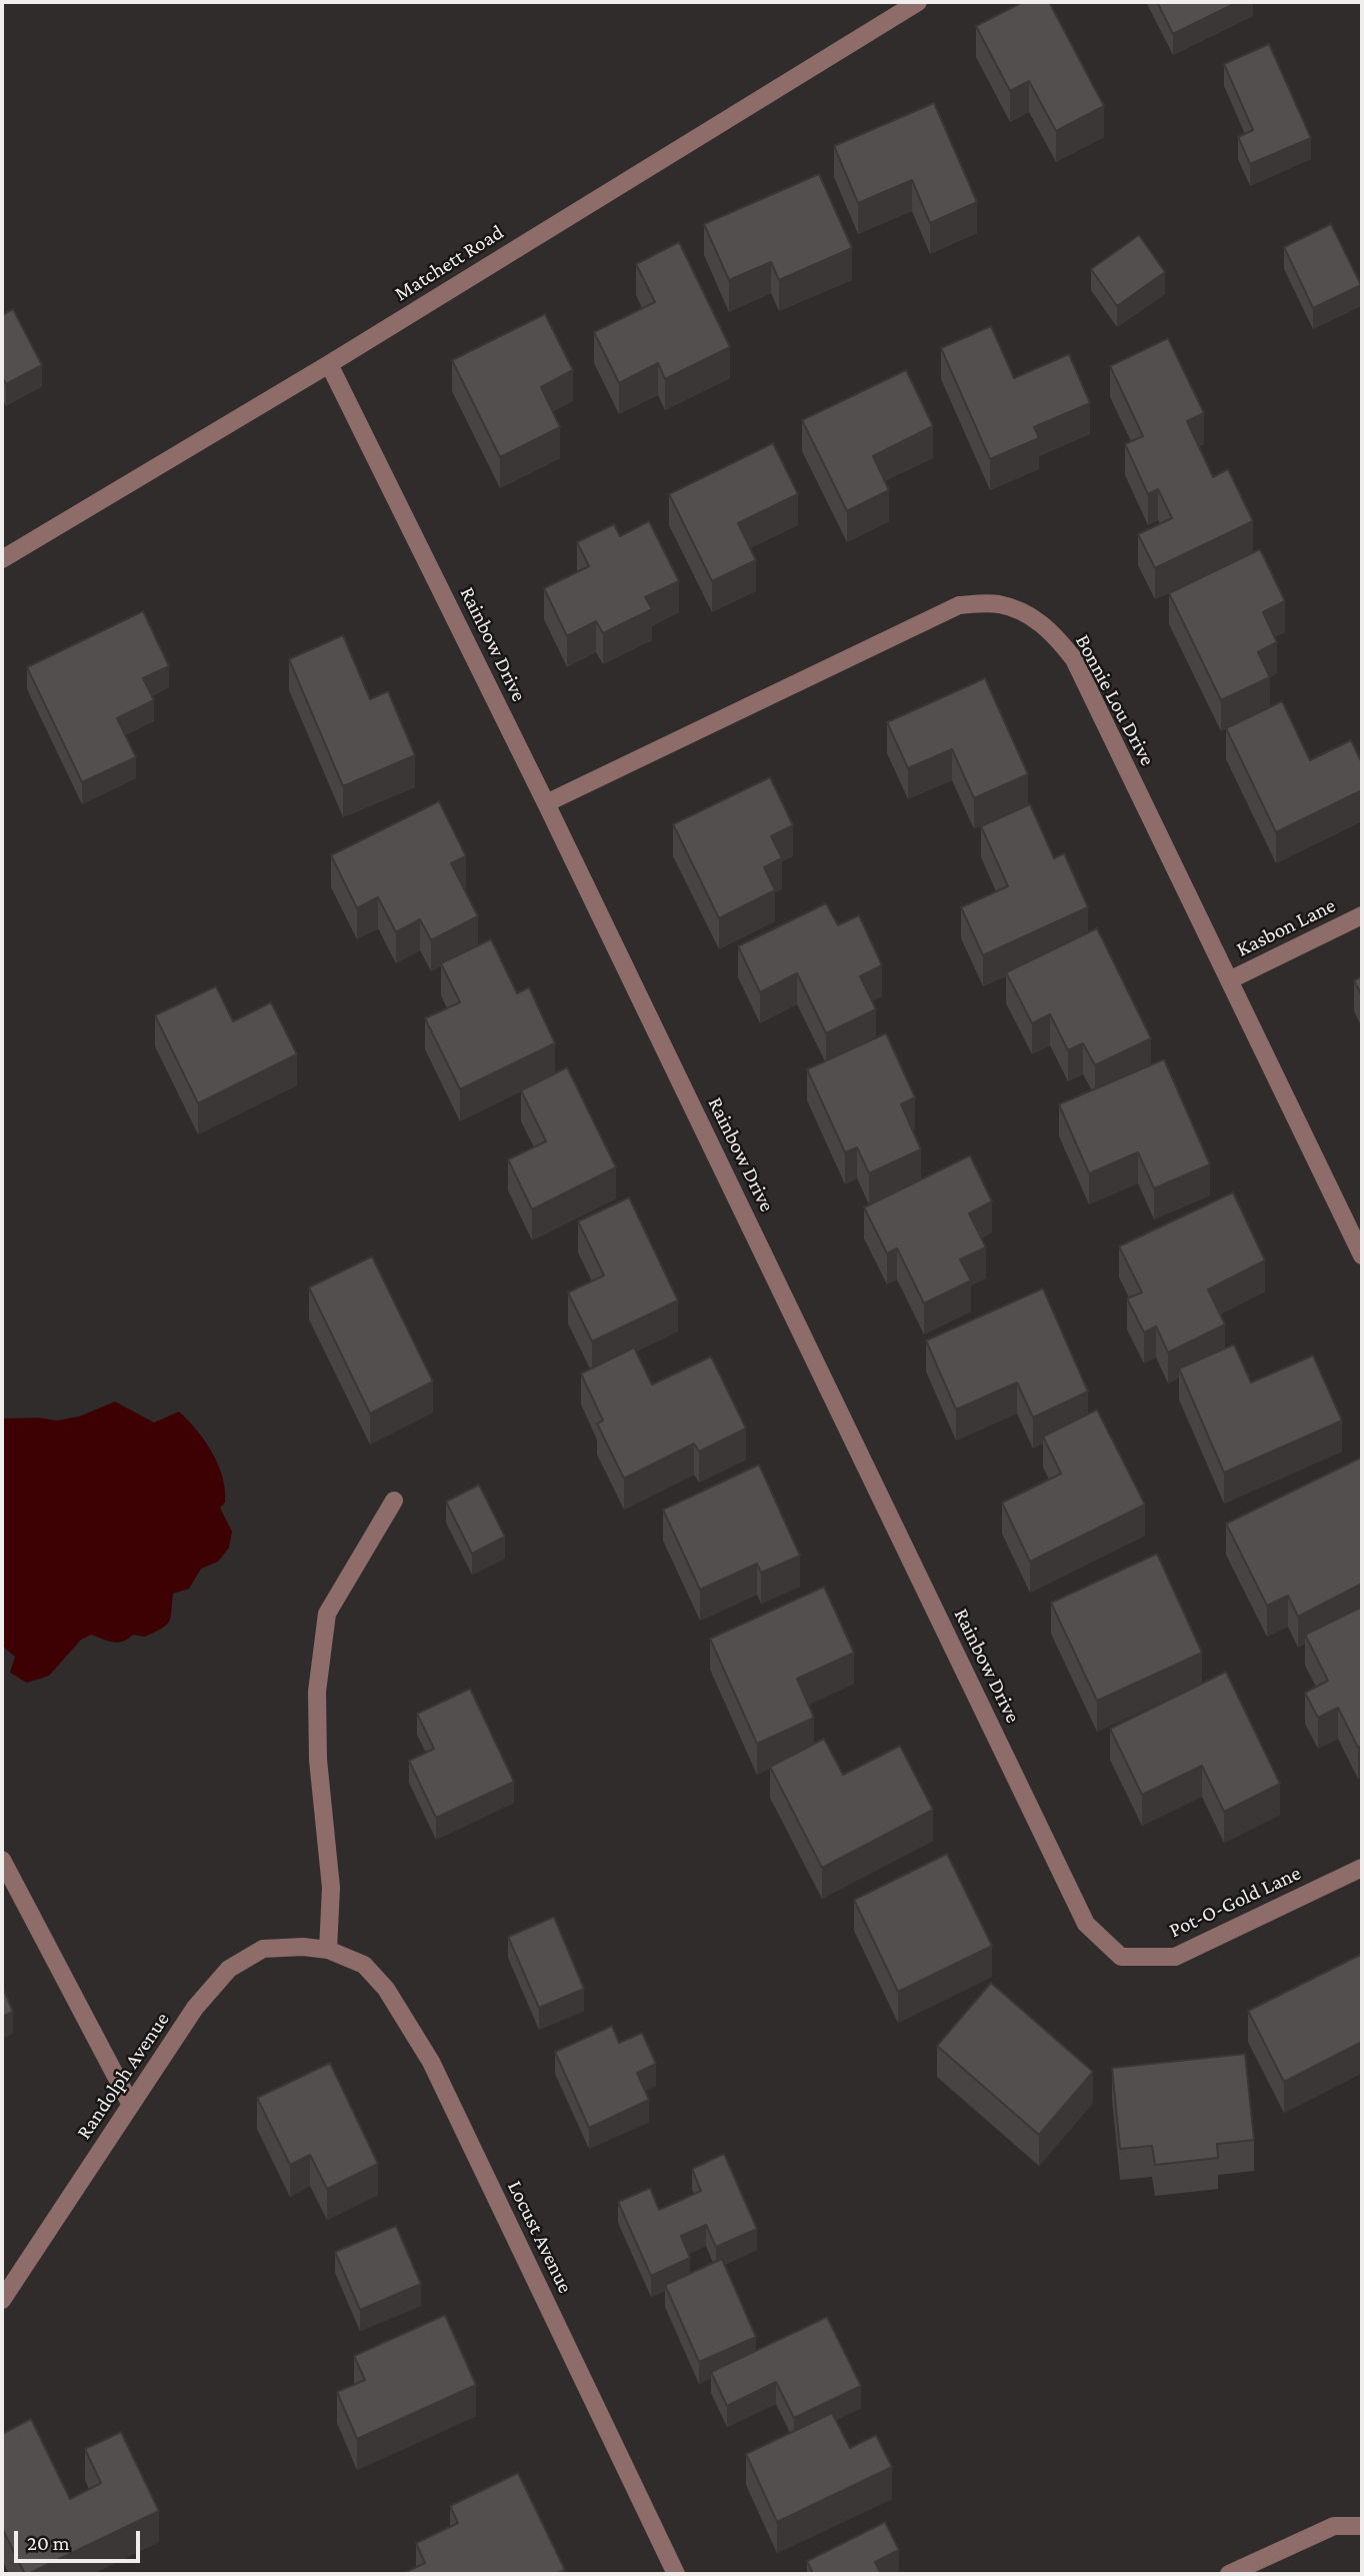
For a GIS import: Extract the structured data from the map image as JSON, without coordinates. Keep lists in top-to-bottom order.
{
  "streets": {
    "street": [
      "Matchett Road",
      "Rainbow Drive",
      "Bonnie Lou Drive",
      "Kasbon Lane",
      "Pot-O-Gold Lane",
      "Randolph Avenue",
      "Locust Avenue"
    ]
  },
  "crossings": [
    ["Matchett Road", "Rainbow Drive"],
    ["Rainbow Drive", "Bonnie Lou Drive"],
    ["Rainbow Drive", "Pot-O-Gold Lane"],
    ["Bonnie Lou Drive", "Kasbon Lane"],
    ["Randolph Avenue", "Locust Avenue"]
  ],
  "scale_bar": "20 m"
}
